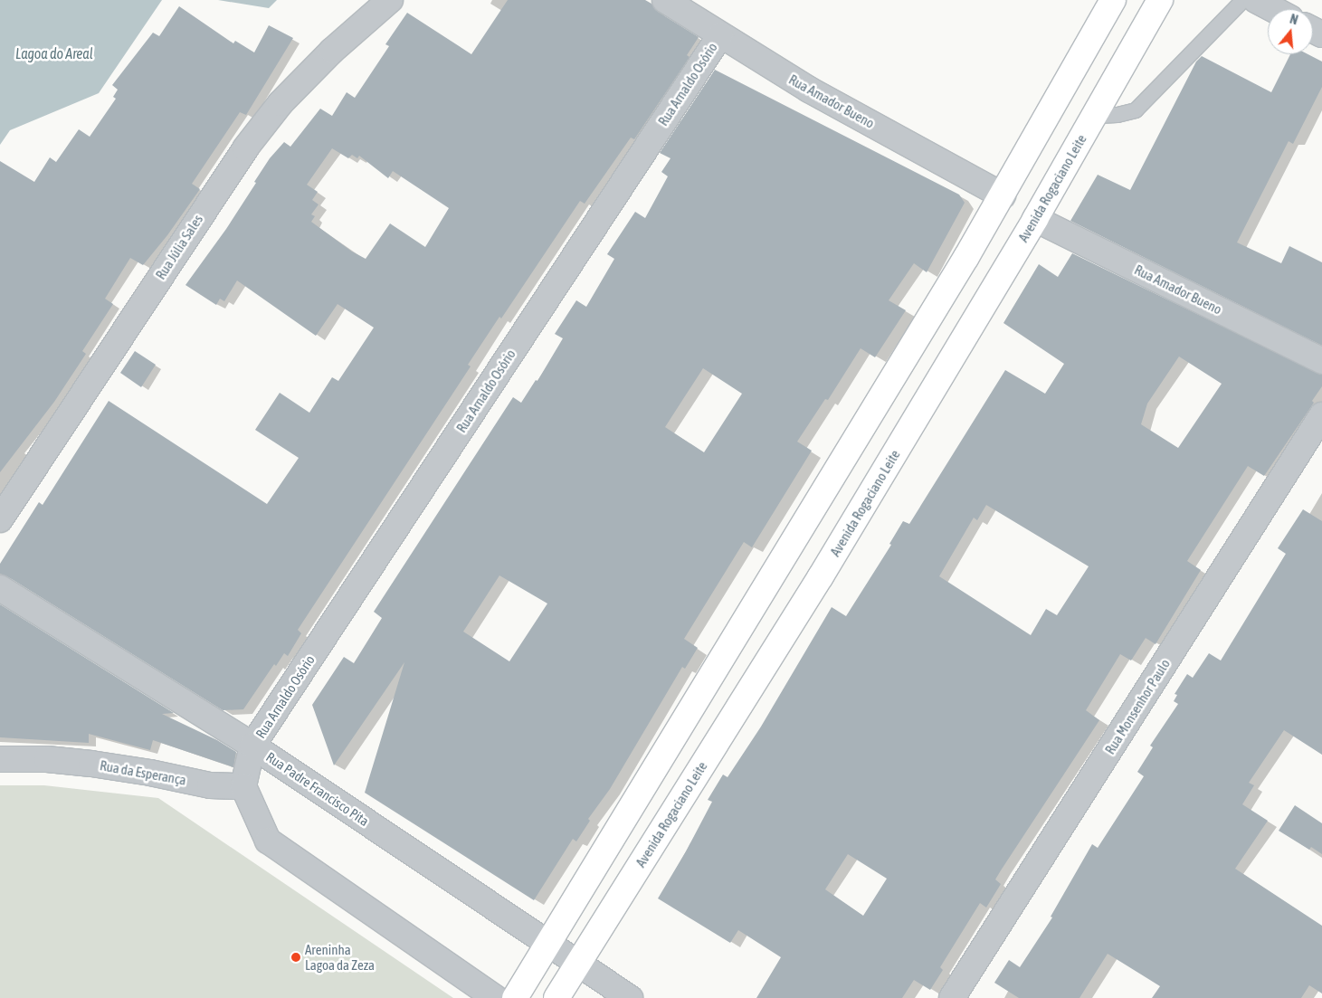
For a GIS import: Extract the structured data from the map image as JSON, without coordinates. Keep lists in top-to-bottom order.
{
  "streets": {
    "main road": ["Avenida Rogaciano Leite"],
    "street": [
      "Rua Arnaldo Osório",
      "Rua Amador Bueno",
      "Rua Júlia Sales",
      "Rua Monsenhor Paulo",
      "Rua da Esperança",
      "Rua Padre Francisco Pita"
    ]
  },
  "crossings": [
    ["Rua Arnaldo Osório", "Rua Amador Bueno"],
    ["Rua Arnaldo Osório", "Rua Padre Francisco Pita"],
    ["Rua Amador Bueno", "Avenida Rogaciano Leite"],
    ["Avenida Rogaciano Leite", "Rua Padre Francisco Pita"]
  ],
  "water": ["Lagoa do Areal"],
  "places": ["Areninha Lagoa da Zeza"],
  "north": "top"
}
